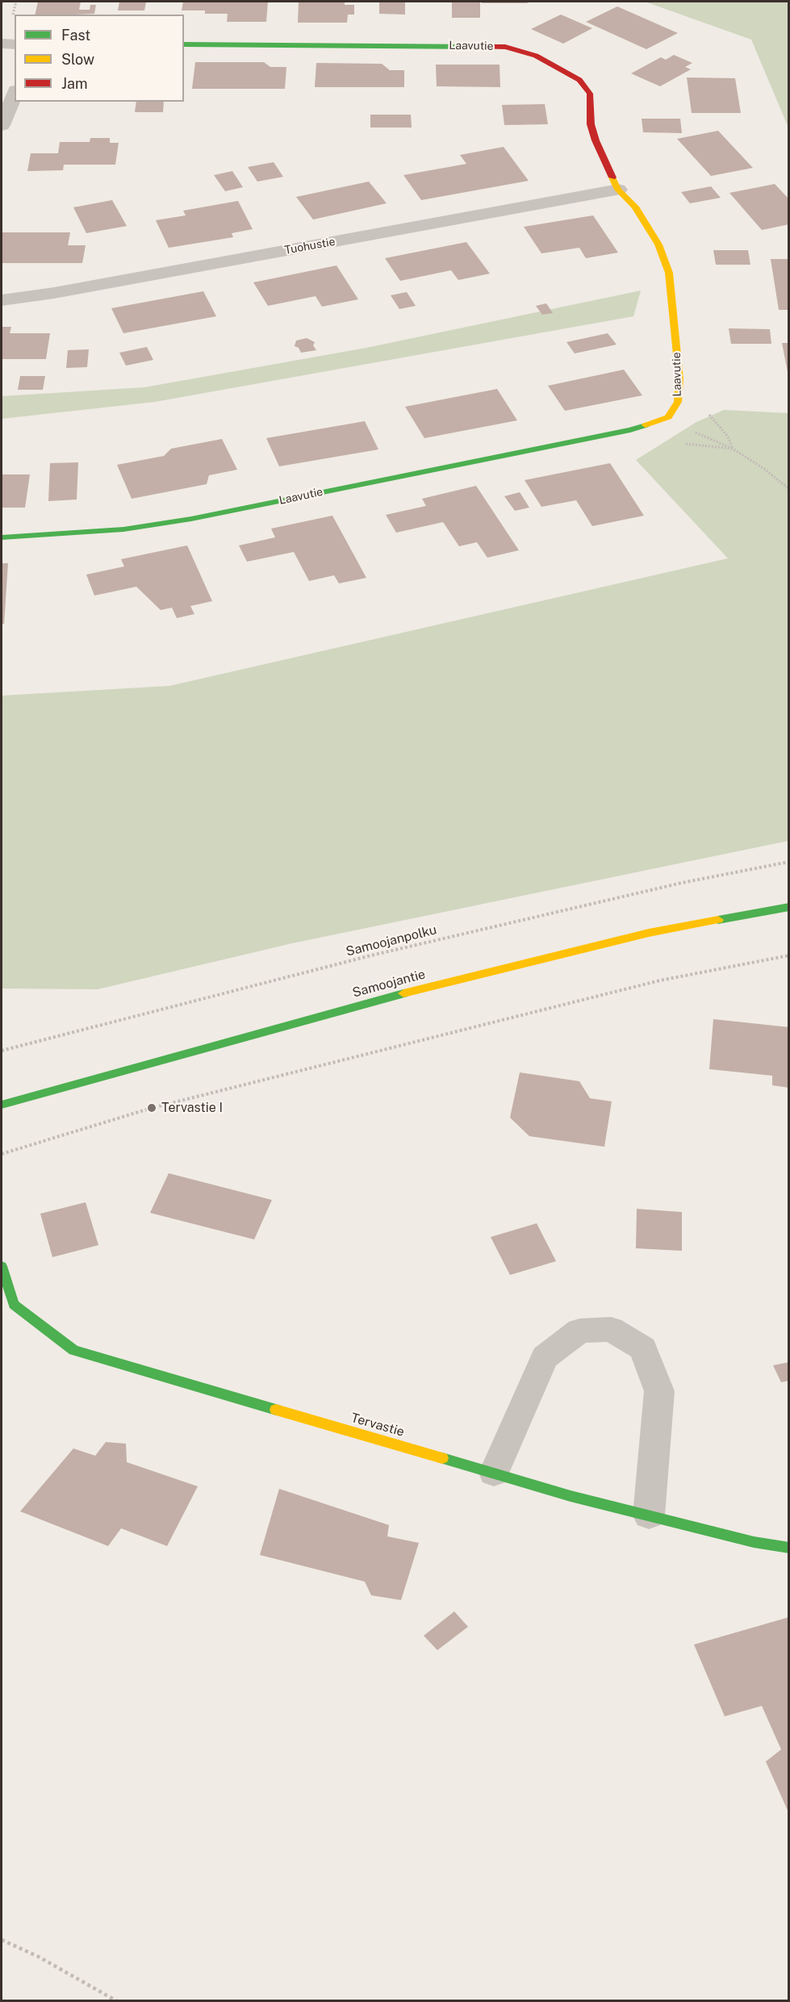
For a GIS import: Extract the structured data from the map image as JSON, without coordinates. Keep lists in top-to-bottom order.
{
  "streets": {
    "street": [
      "Laavutie",
      "Tuohustie",
      "Samoojantie",
      "Tervastie"
    ],
    "path": ["Samoojanpolku"]
  },
  "crossings": [
    ["Laavutie", "Tuohustie"]
  ],
  "places": ["Tervastie I"],
  "legend": ["Fast", "Slow", "Jam"]
}
